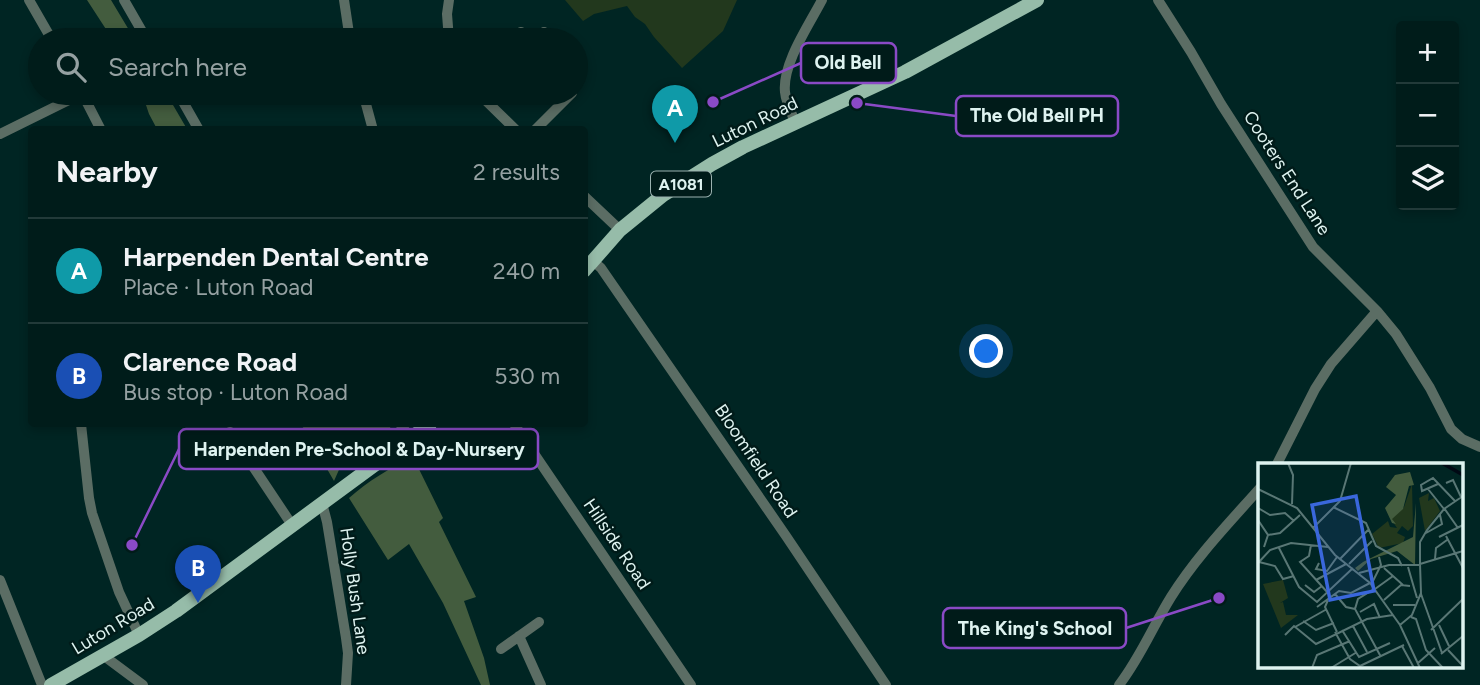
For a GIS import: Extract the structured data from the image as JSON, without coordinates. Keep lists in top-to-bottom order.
{
  "streets": {
    "main road": ["Luton Road", "A1081"],
    "street": [
      "Cooters End Lane",
      "Bloomfield Road",
      "Hillside Road",
      "Holly Bush Lane"
    ]
  },
  "crossings": [
    ["Luton Road", "Bloomfield Road"],
    ["Luton Road", "Holly Bush Lane"]
  ],
  "places": [
    "Old Bell",
    "The Old Bell PH",
    "Harpenden Pre-School & Day-Nursery",
    "The King's School"
  ],
  "page": {
    "map_buttons": ["+", "−"],
    "search": "Search here",
    "pins": ["A", "B"],
    "heading": ["Nearby", "2 results"],
    "list": [
      {
        "mark": "A",
        "name": "Harpenden Dental Centre",
        "note": "Place · Luton Road",
        "value": "240 m"
      },
      {
        "mark": "B",
        "name": "Clarence Road",
        "note": "Bus stop · Luton Road",
        "value": "530 m"
      }
    ]
  }
}
